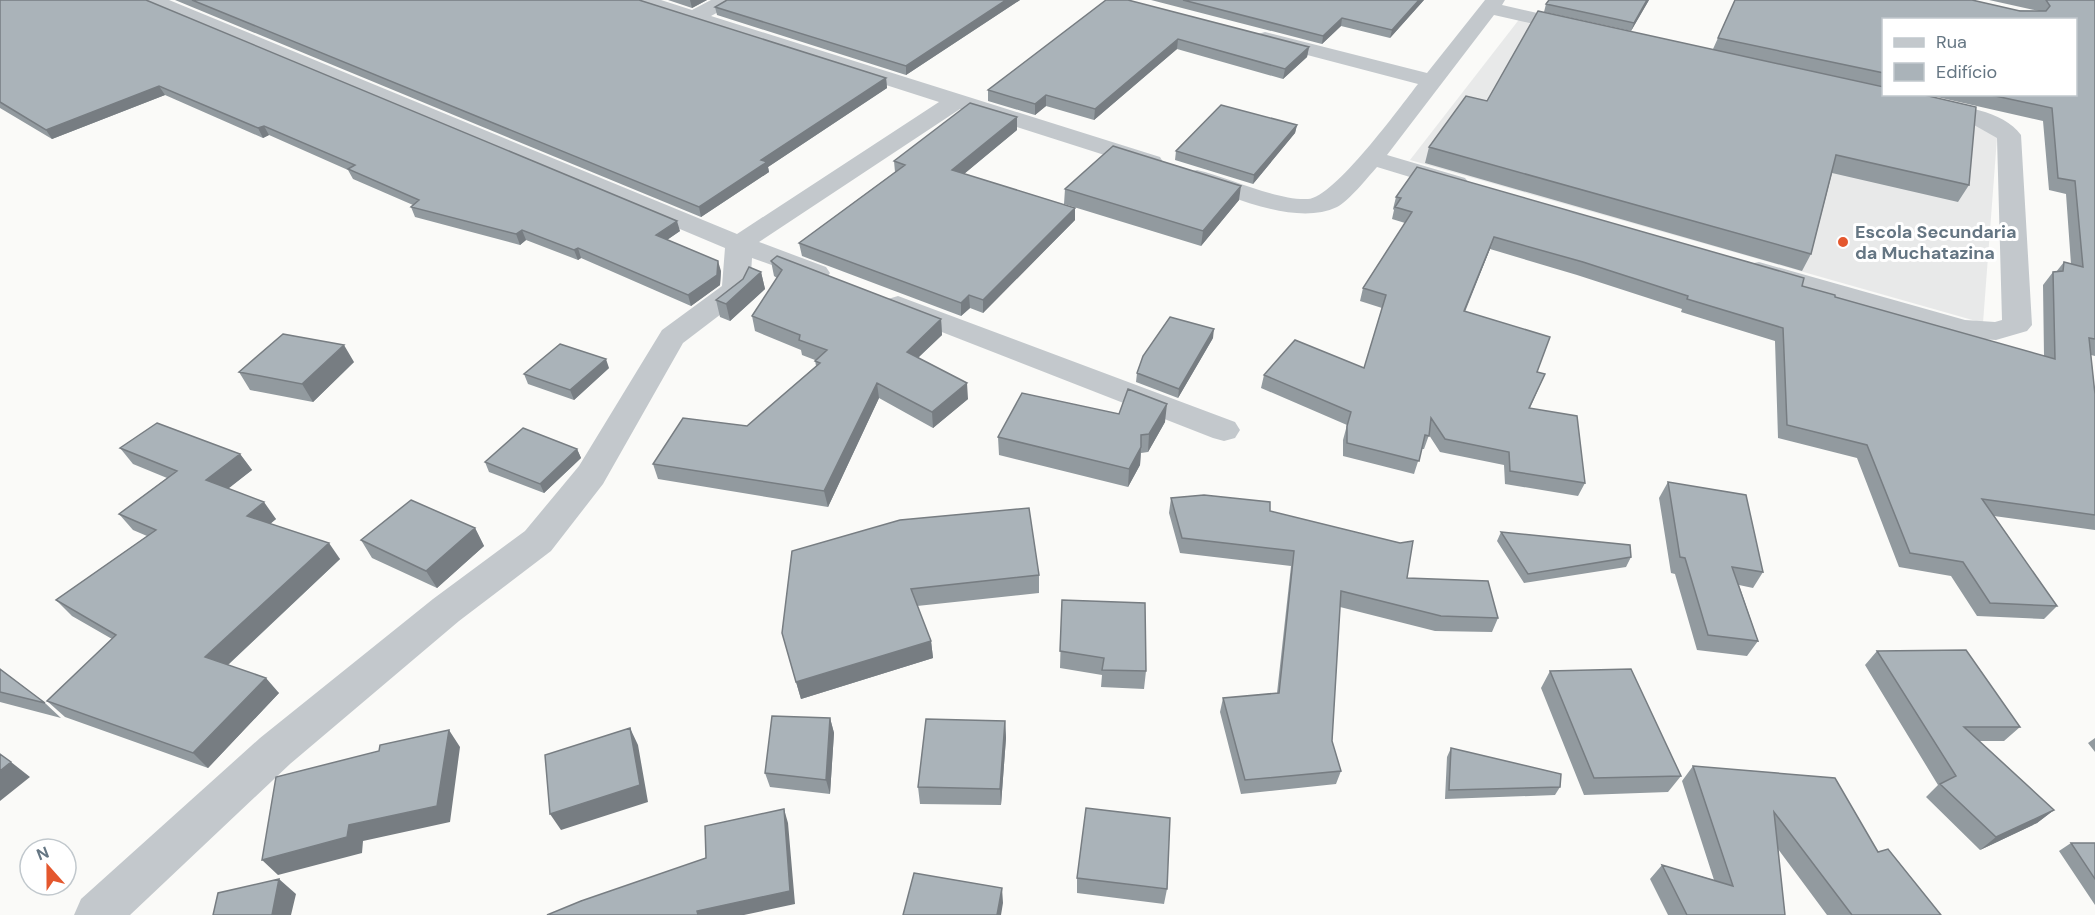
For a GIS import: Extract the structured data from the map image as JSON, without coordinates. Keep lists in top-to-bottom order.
{
  "places": ["Escola Secundaria da Muchatazina"],
  "legend": ["Rua", "Edifício"],
  "north": "top"
}
